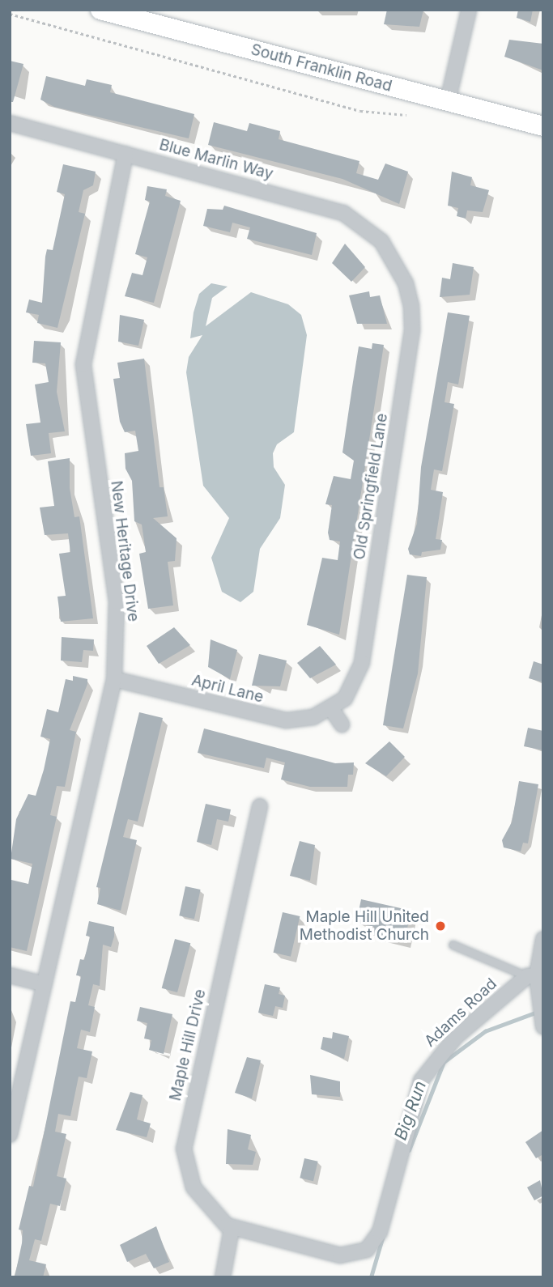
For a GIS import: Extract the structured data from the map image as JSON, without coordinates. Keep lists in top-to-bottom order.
{
  "streets": {
    "main road": ["South Franklin Road"],
    "street": [
      "Blue Marlin Way",
      "Old Springfield Lane",
      "New Heritage Drive",
      "April Lane",
      "Adams Road",
      "Maple Hill Drive"
    ]
  },
  "crossings": [
    ["Blue Marlin Way", "Old Springfield Lane"],
    ["Blue Marlin Way", "New Heritage Drive"],
    ["Old Springfield Lane", "April Lane"],
    ["New Heritage Drive", "April Lane"],
    ["Adams Road", "Maple Hill Drive"]
  ],
  "water": ["Big Run"],
  "places": ["Maple Hill United Methodist Church"]
}
